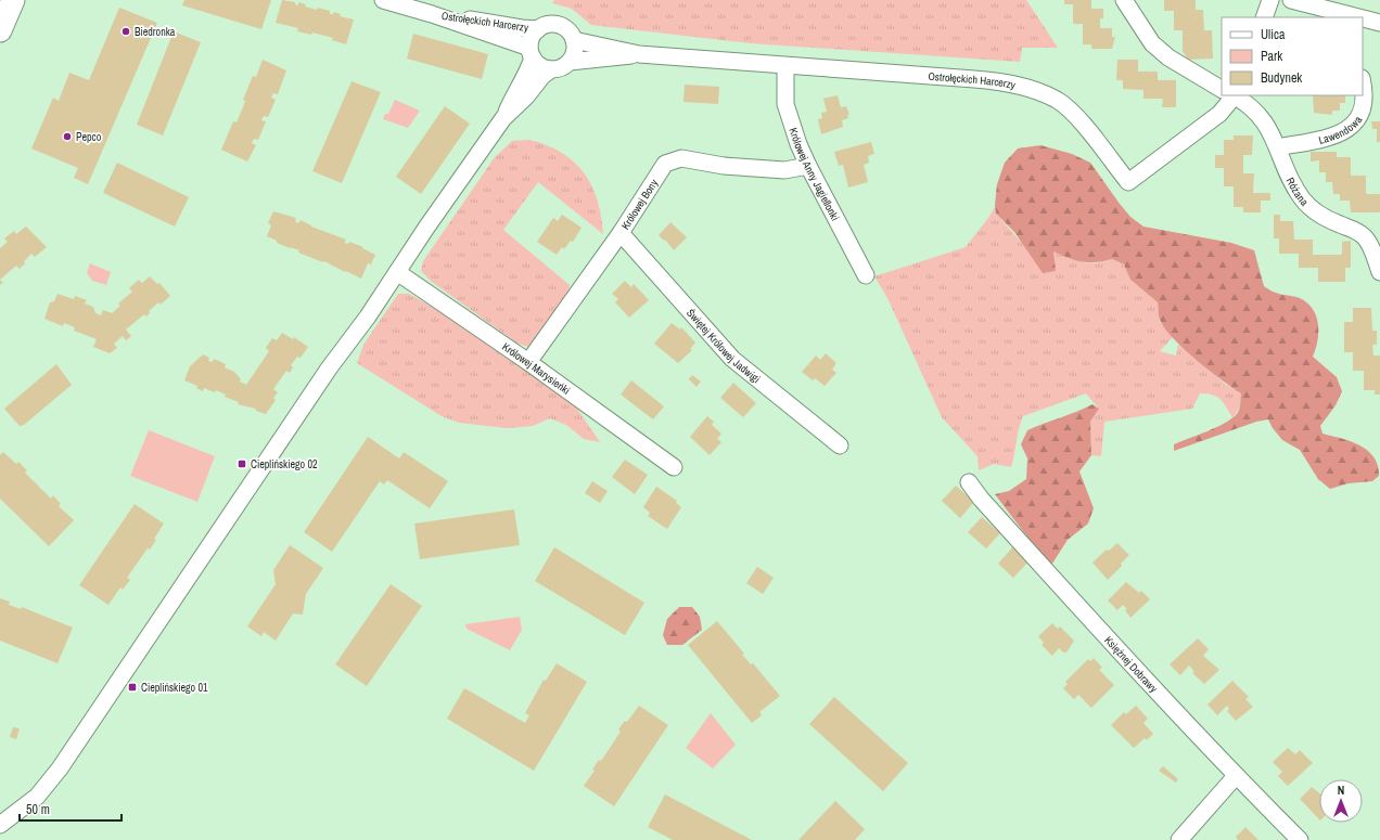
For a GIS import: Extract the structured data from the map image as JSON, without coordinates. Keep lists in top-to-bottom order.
{
  "streets": {
    "street": [
      "Ostrołęckich Harcerzy",
      "Lawendowa",
      "Królowej Anny Jagiellonki",
      "Różana",
      "Królowej Bony",
      "Świętej Królowej Jadwigi",
      "Królowej Marysieńki",
      "Księżnej Dobrawy"
    ]
  },
  "crossings": [
    ["Ostrołęckich Harcerzy", "Królowej Anny Jagiellonki"],
    ["Lawendowa", "Różana"],
    ["Królowej Anny Jagiellonki", "Królowej Bony"],
    ["Królowej Bony", "Świętej Królowej Jadwigi"],
    ["Królowej Bony", "Królowej Marysieńki"]
  ],
  "places": {
    "other": ["Biedronka", "Pepco"],
    "transit": ["Cieplińskiego 02", "Cieplińskiego 01"]
  },
  "legend": ["Ulica", "Park", "Budynek"],
  "scale_bar": "50 m",
  "north": "top"
}
